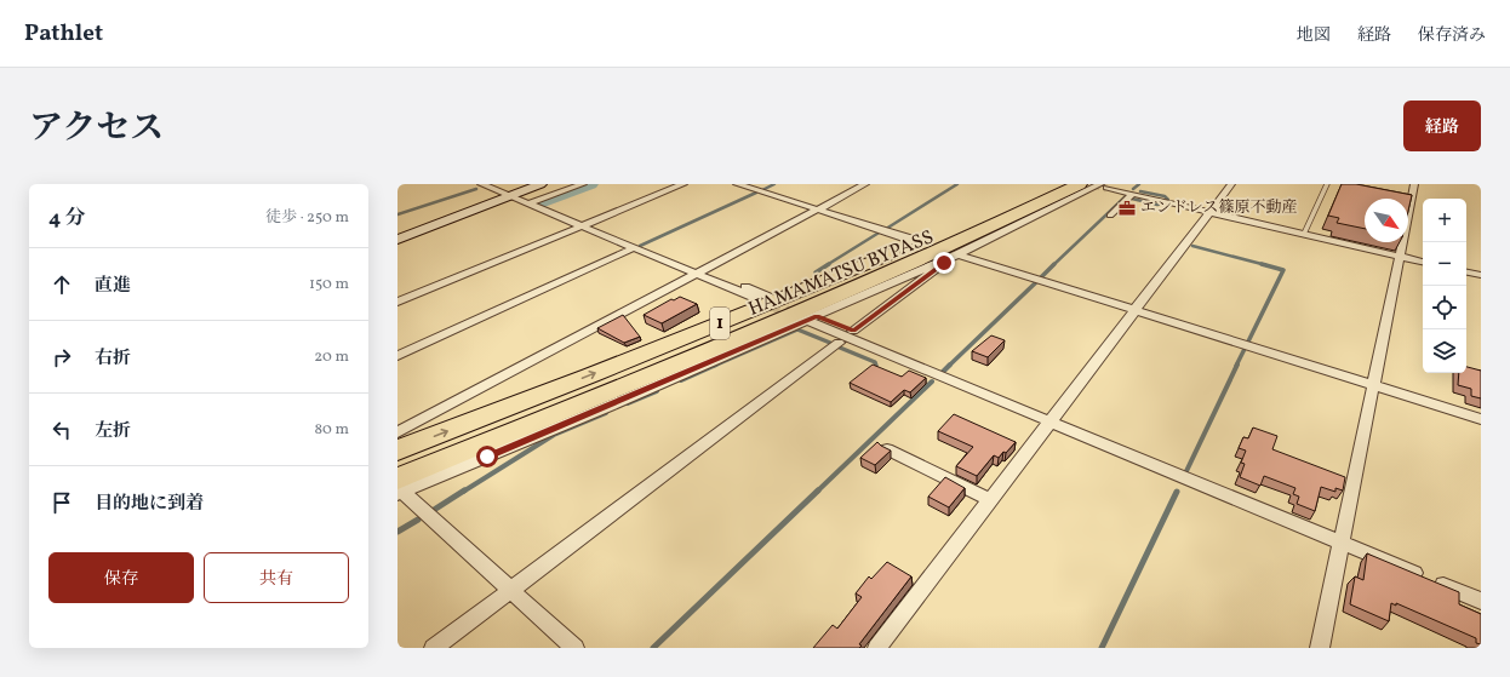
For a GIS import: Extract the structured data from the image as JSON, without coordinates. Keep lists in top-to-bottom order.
{
  "streets": {
    "highway": ["HAMAMATSU BYPASS", "1"]
  },
  "places": {
    "office": ["エンドレス篠原不動産"]
  },
  "north": "bottom right",
  "page": {
    "header": "Pathlet",
    "nav": ["地図", "経路", "保存済み"],
    "title": "アクセス",
    "buttons": [
      "経路",
      ["保存", "共有"]
    ],
    "heading": ["4 分", "徒歩 · 250 m"],
    "map_buttons": ["+", "−"],
    "list": [
      ["直進", "150 m"],
      ["右折", "20 m"],
      ["左折", "80 m"],
      "目的地に到着"
    ]
  }
}
